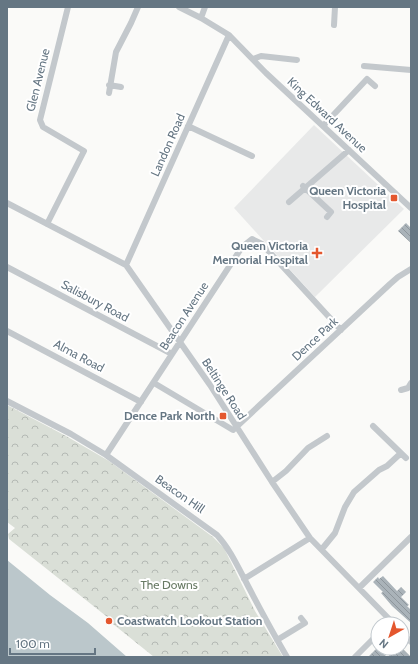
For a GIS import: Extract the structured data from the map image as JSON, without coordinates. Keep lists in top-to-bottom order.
{
  "streets": {
    "street": [
      "Glen Avenue",
      "King Edward Avenue",
      "Landon Road",
      "Salisbury Road",
      "Beacon Avenue",
      "Dence Park",
      "Alma Road",
      "Beltinge Road",
      "Beacon Hill"
    ]
  },
  "crossings": [
    ["Glen Avenue", "Beltinge Road"],
    ["King Edward Avenue", "Landon Road"],
    ["Landon Road", "Beltinge Road"],
    ["Salisbury Road", "Beacon Avenue"],
    ["Beacon Avenue", "Dence Park"],
    ["Beacon Avenue", "Alma Road"],
    ["Beacon Avenue", "Beltinge Road"],
    ["Beacon Avenue", "Beacon Hill"],
    ["Dence Park", "Beltinge Road"]
  ],
  "parks": ["The Downs"],
  "places": {
    "transit": ["Queen Victoria Hospital", "Dence Park North"],
    "health": ["Queen Victoria Memorial Hospital"],
    "other": ["Coastwatch Lookout Station"]
  },
  "scale_bar": "100 m",
  "north": "bottom left"
}
